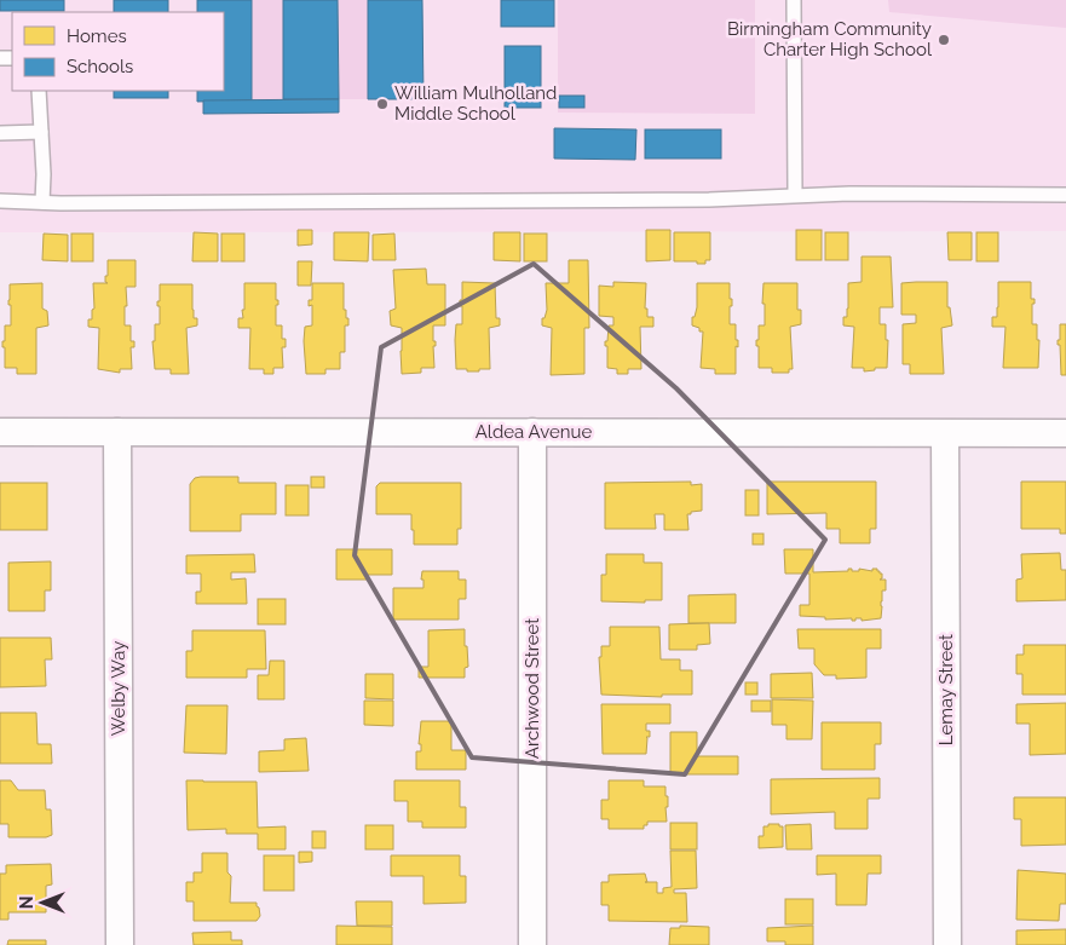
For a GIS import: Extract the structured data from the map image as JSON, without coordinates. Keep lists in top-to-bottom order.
{
  "streets": {
    "street": [
      "Aldea Avenue",
      "Welby Way",
      "Archwood Street",
      "Lemay Street"
    ]
  },
  "crossings": [
    ["Aldea Avenue", "Welby Way"],
    ["Aldea Avenue", "Archwood Street"],
    ["Aldea Avenue", "Lemay Street"]
  ],
  "places": ["Birmingham Community Charter High School", "William Mulholland Middle School"],
  "legend": ["Homes", "Schools"],
  "north": "left"
}
